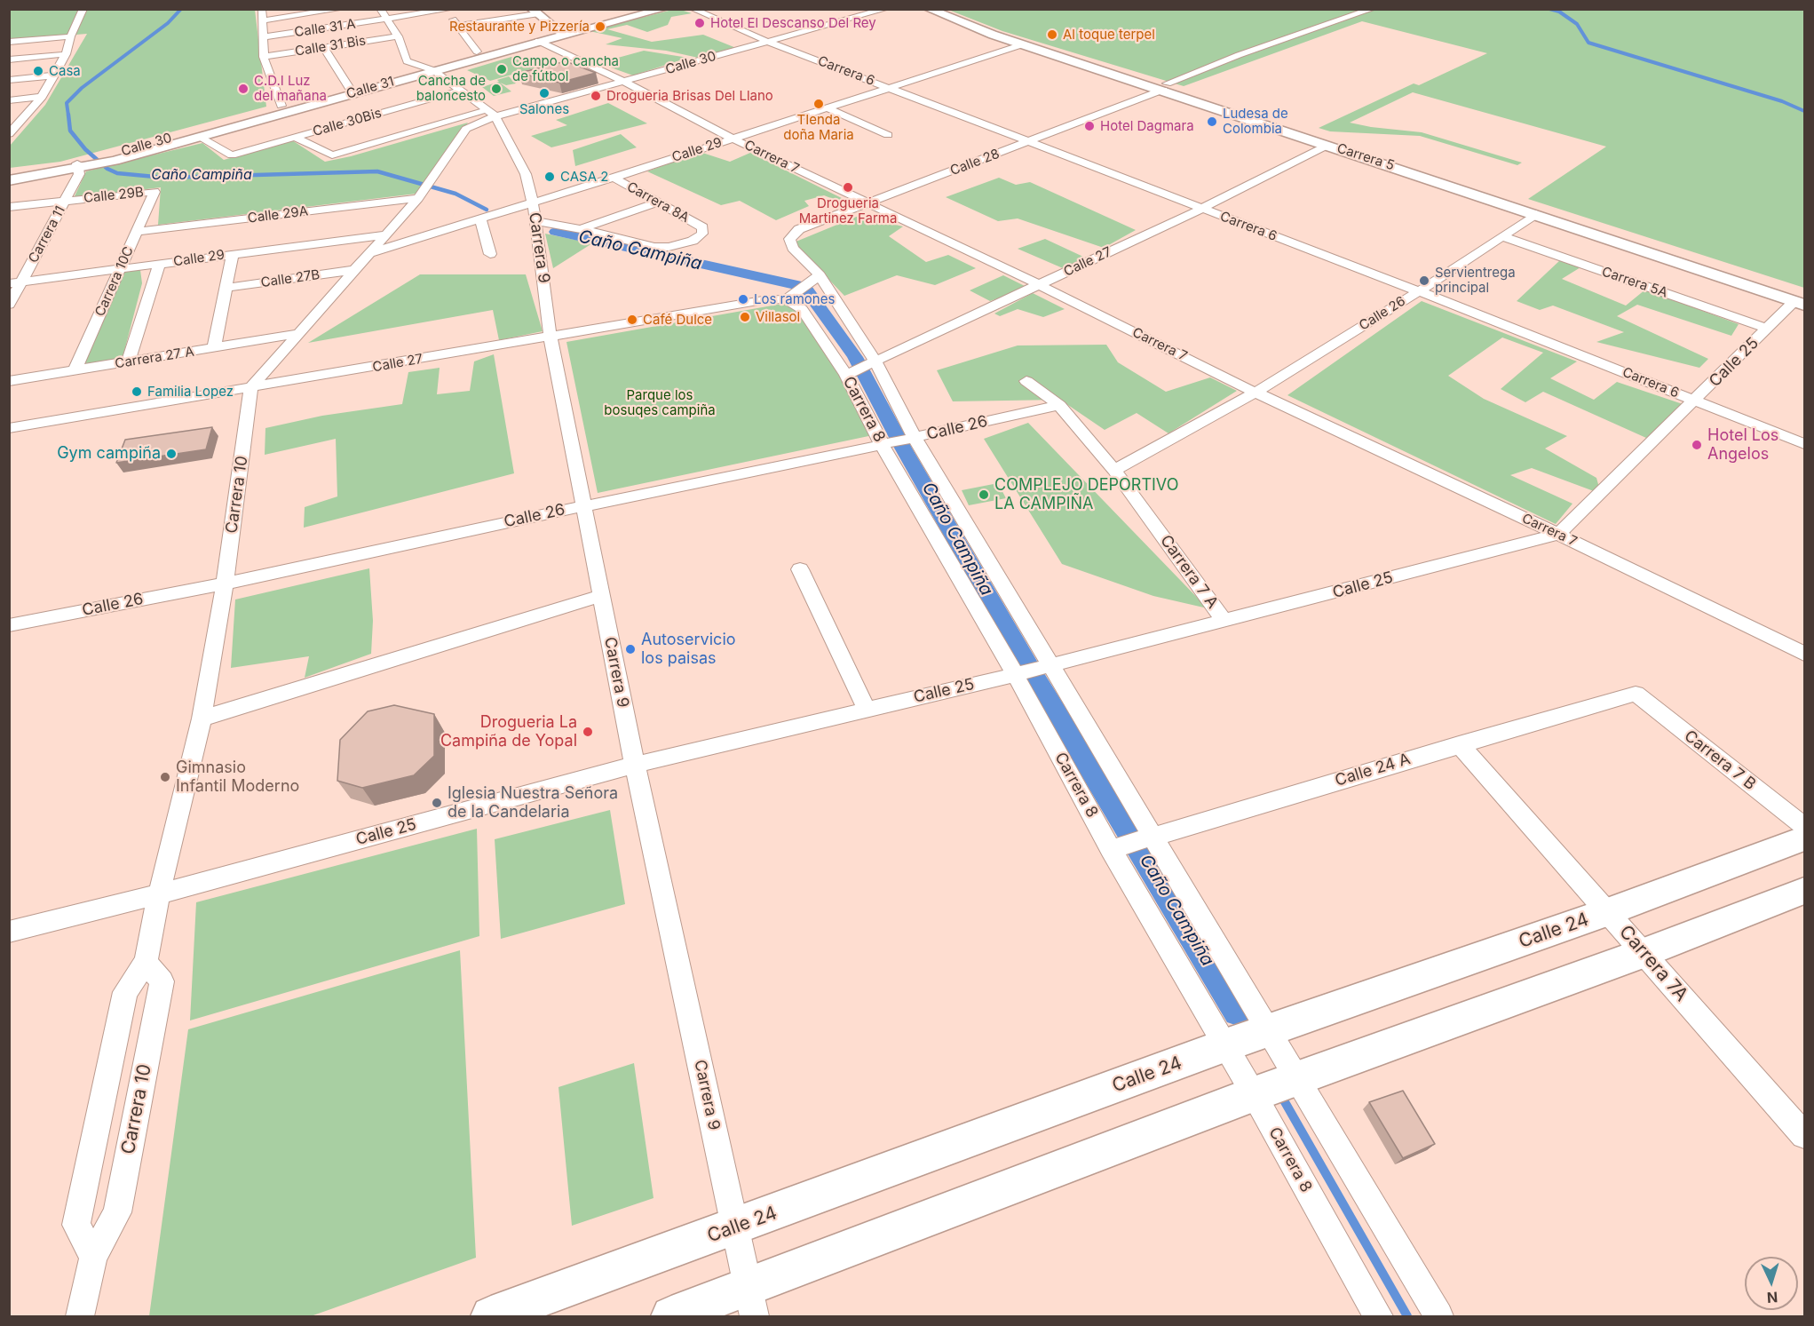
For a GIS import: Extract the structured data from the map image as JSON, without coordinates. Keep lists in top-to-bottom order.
{
  "streets": {
    "main road": [
      "Calle 30",
      "Calle 31",
      "Carrera 5",
      "Calle 24"
    ],
    "street": [
      "Calle 31 A",
      "Calle 31 Bis",
      "Carrera 6",
      "Calle 30Bis",
      "Calle 29",
      "Carrera 7",
      "Calle 28",
      "Calle 29B",
      "Carrera 8A",
      "Calle 29A",
      "Carrera 11",
      "Carrera 9",
      "Calle 27",
      "Calle 27B",
      "Carrera 10C",
      "Carrera 5A",
      "Calle 26",
      "Carrera 27 A",
      "Calle 25",
      "Carrera 8",
      "Carrera 10",
      "Carrera 7 A",
      "Carrera 7 B",
      "Calle 24 A",
      "Carrera 7A"
    ]
  },
  "crossings": [
    ["Calle 31 Bis", "Carrera 9"],
    ["Calle 30", "Carrera 6"],
    ["Calle 30", "Calle 31"],
    ["Calle 30", "Calle 30Bis"],
    ["Calle 30", "Carrera 7"],
    ["Calle 30", "Carrera 9"],
    ["Carrera 6", "Calle 29"],
    ["Carrera 6", "Calle 28"],
    ["Carrera 6", "Calle 27"],
    ["Carrera 6", "Calle 26"],
    ["Carrera 6", "Calle 25"],
    ["Calle 31", "Calle 30Bis"],
    ["Calle 31", "Carrera 7"],
    ["Calle 31", "Carrera 11"],
    ["Calle 31", "Carrera 9"],
    ["Calle 30Bis", "Carrera 9"],
    ["Calle 29", "Carrera 7"],
    ["Calle 29", "Carrera 5"],
    ["Calle 29", "Carrera 8A"],
    ["Calle 29", "Carrera 11"],
    ["Calle 29", "Carrera 9"],
    ["Calle 29", "Carrera 10C"],
    ["Carrera 7", "Calle 28"],
    ["Carrera 7", "Calle 27"],
    ["Carrera 7", "Calle 26"],
    ["Carrera 7", "Calle 25"],
    ["Carrera 5", "Calle 28"],
    ["Carrera 5", "Calle 27"],
    ["Carrera 5", "Calle 26"],
    ["Carrera 5", "Calle 25"],
    ["Calle 28", "Carrera 8"],
    ["Calle 29B", "Carrera 11"],
    ["Calle 29B", "Carrera 10C"],
    ["Calle 29A", "Carrera 10C"],
    ["Carrera 9", "Calle 27"],
    ["Carrera 9", "Calle 26"],
    ["Carrera 9", "Calle 25"],
    ["Carrera 9", "Calle 24"],
    ["Calle 27", "Carrera 8"],
    ["Calle 27", "Carrera 10"],
    ["Carrera 10C", "Carrera 27 A"],
    ["Carrera 5A", "Calle 26"],
    ["Carrera 5A", "Calle 25"],
    ["Calle 26", "Carrera 8"],
    ["Calle 26", "Carrera 10"],
    ["Calle 26", "Carrera 7 A"],
    ["Calle 25", "Carrera 8"],
    ["Calle 25", "Carrera 10"],
    ["Calle 25", "Carrera 7 A"],
    ["Carrera 8", "Calle 24 A"],
    ["Carrera 8", "Calle 24"],
    ["Carrera 7 B", "Calle 24 A"],
    ["Calle 24 A", "Carrera 7A"],
    ["Calle 24", "Carrera 7A"]
  ],
  "water": ["Caño Campiña"],
  "parks": ["Parque los bosuqes campiña"],
  "places": [
    "Hotel El Descanso Del Rey",
    "Restaurante y Pizzería",
    "Al toque terpel",
    "Campo o cancha de fútbol",
    "Casa",
    "C.D.I Luz del mañana",
    "Cancha de baloncesto",
    "Salones",
    "Drogueria Brisas Del Llano",
    "TIenda doña Maria",
    "Ludesa de Colombia",
    "Hotel Dagmara",
    "CASA 2",
    "Drogueria Martinez Farma",
    "Servientrega principal",
    "Los ramones",
    "Villasol",
    "Café Dulce",
    "Familia Lopez",
    "Hotel Los Angelos",
    "Gym campiña",
    "COMPLEJO DEPORTIVO LA CAMPIÑA",
    "Autoservicio los paisas",
    "Drogueria La Campiña de Yopal",
    "Gimnasio Infantil Moderno",
    "Iglesia Nuestra Señora de la Candelaria"
  ],
  "north": "bottom"
}
